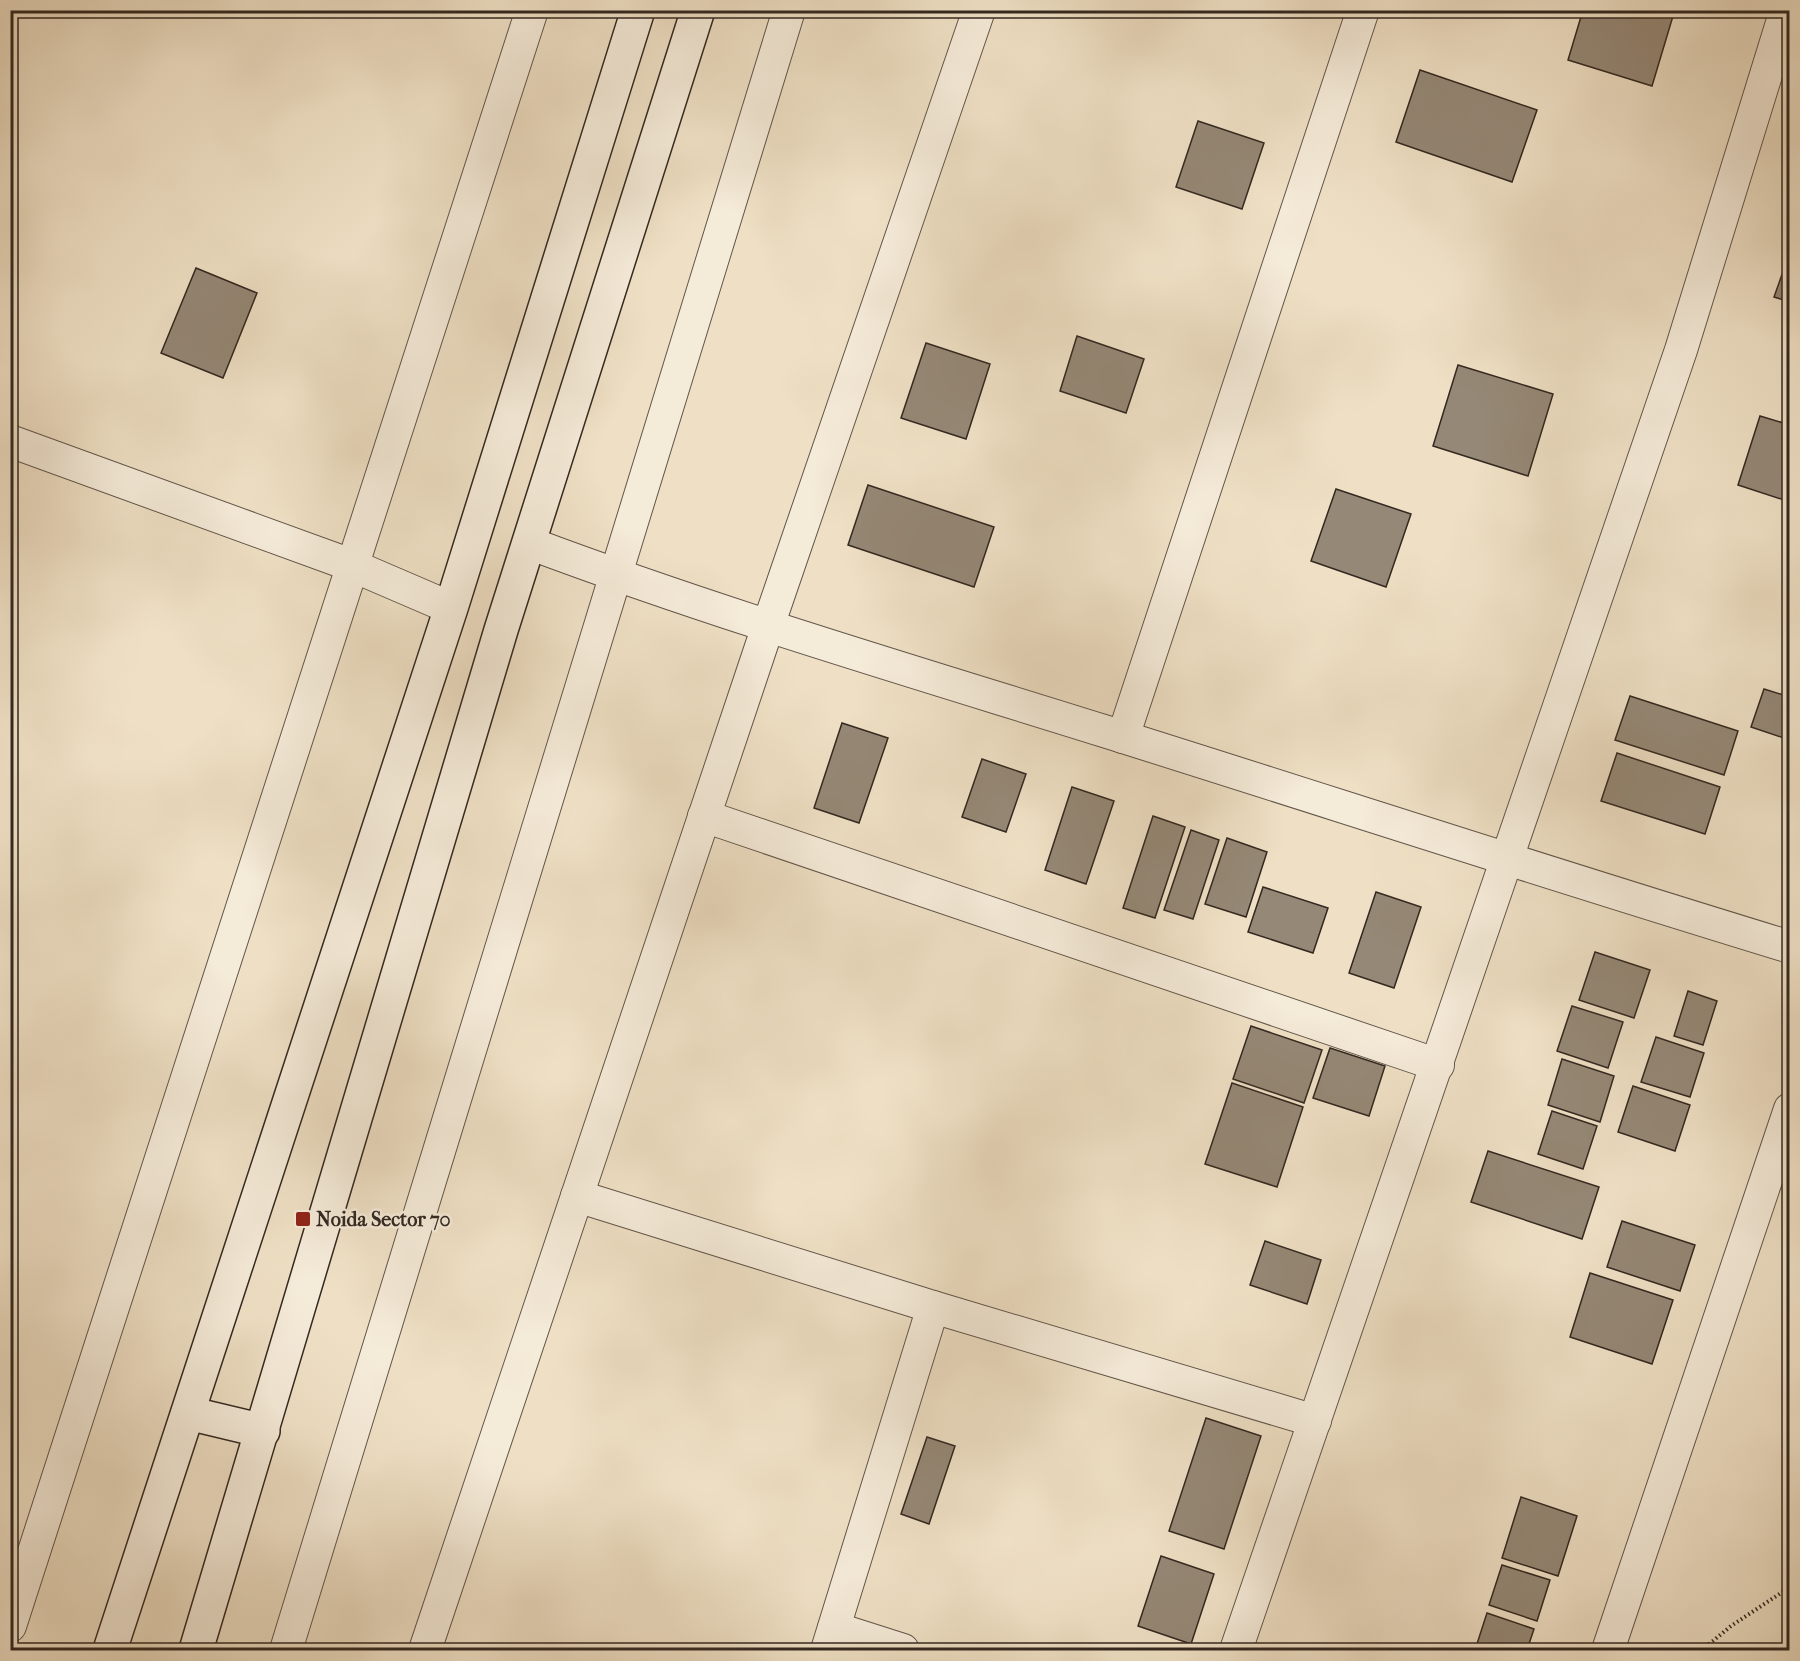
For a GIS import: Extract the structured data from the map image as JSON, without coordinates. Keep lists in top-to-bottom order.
{
  "places": {
    "transit": ["Noida Sector 70"]
  }
}
